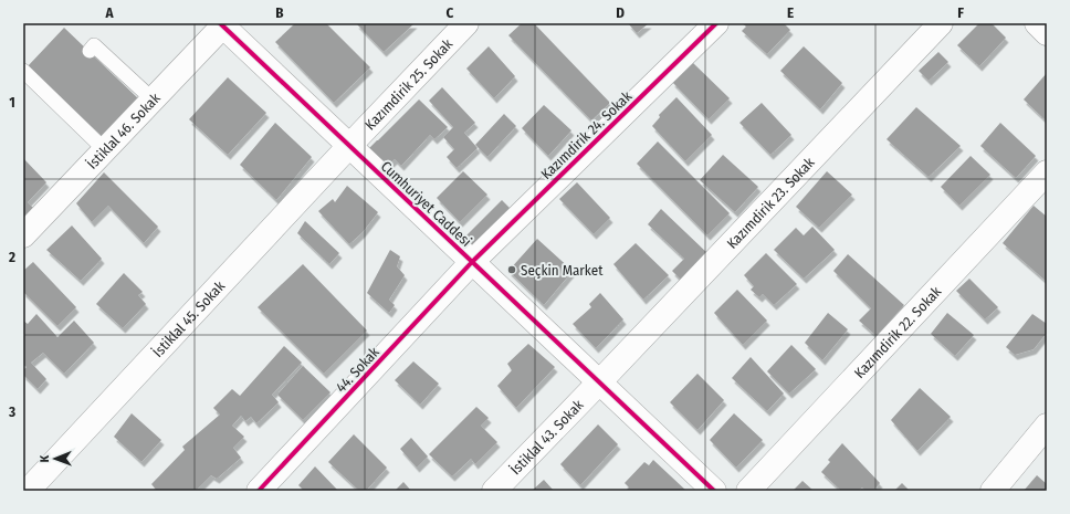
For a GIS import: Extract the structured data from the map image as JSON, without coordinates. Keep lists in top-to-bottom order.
{
  "streets": {
    "street": [
      "Kazımdirik 25. Sokak",
      "İstiklal 46. Sokak",
      "Kazımdirik 24. Sokak",
      "Kazımdirik 23. Sokak",
      "Cumhuriyet Caddesi",
      "İstiklal 45. Sokak",
      "Kazımdirik 22. Sokak",
      "44. Sokak",
      "İstiklal 43. Sokak"
    ]
  },
  "crossings": [
    ["Kazımdirik 25. Sokak", "Cumhuriyet Caddesi"],
    ["Kazımdirik 25. Sokak", "İstiklal 45. Sokak"],
    ["İstiklal 46. Sokak", "Cumhuriyet Caddesi"],
    ["Kazımdirik 24. Sokak", "Cumhuriyet Caddesi"],
    ["Kazımdirik 24. Sokak", "44. Sokak"],
    ["Kazımdirik 23. Sokak", "Cumhuriyet Caddesi"],
    ["Kazımdirik 23. Sokak", "İstiklal 43. Sokak"],
    ["Cumhuriyet Caddesi", "İstiklal 45. Sokak"],
    ["Cumhuriyet Caddesi", "44. Sokak"],
    ["Cumhuriyet Caddesi", "İstiklal 43. Sokak"]
  ],
  "places": ["Seçkin Market"],
  "north": "left",
  "grid": {
    "columns": [
      "A",
      "B",
      "C",
      "D",
      "E",
      "F"
    ],
    "rows": ["1", "2", "3"]
  }
}
